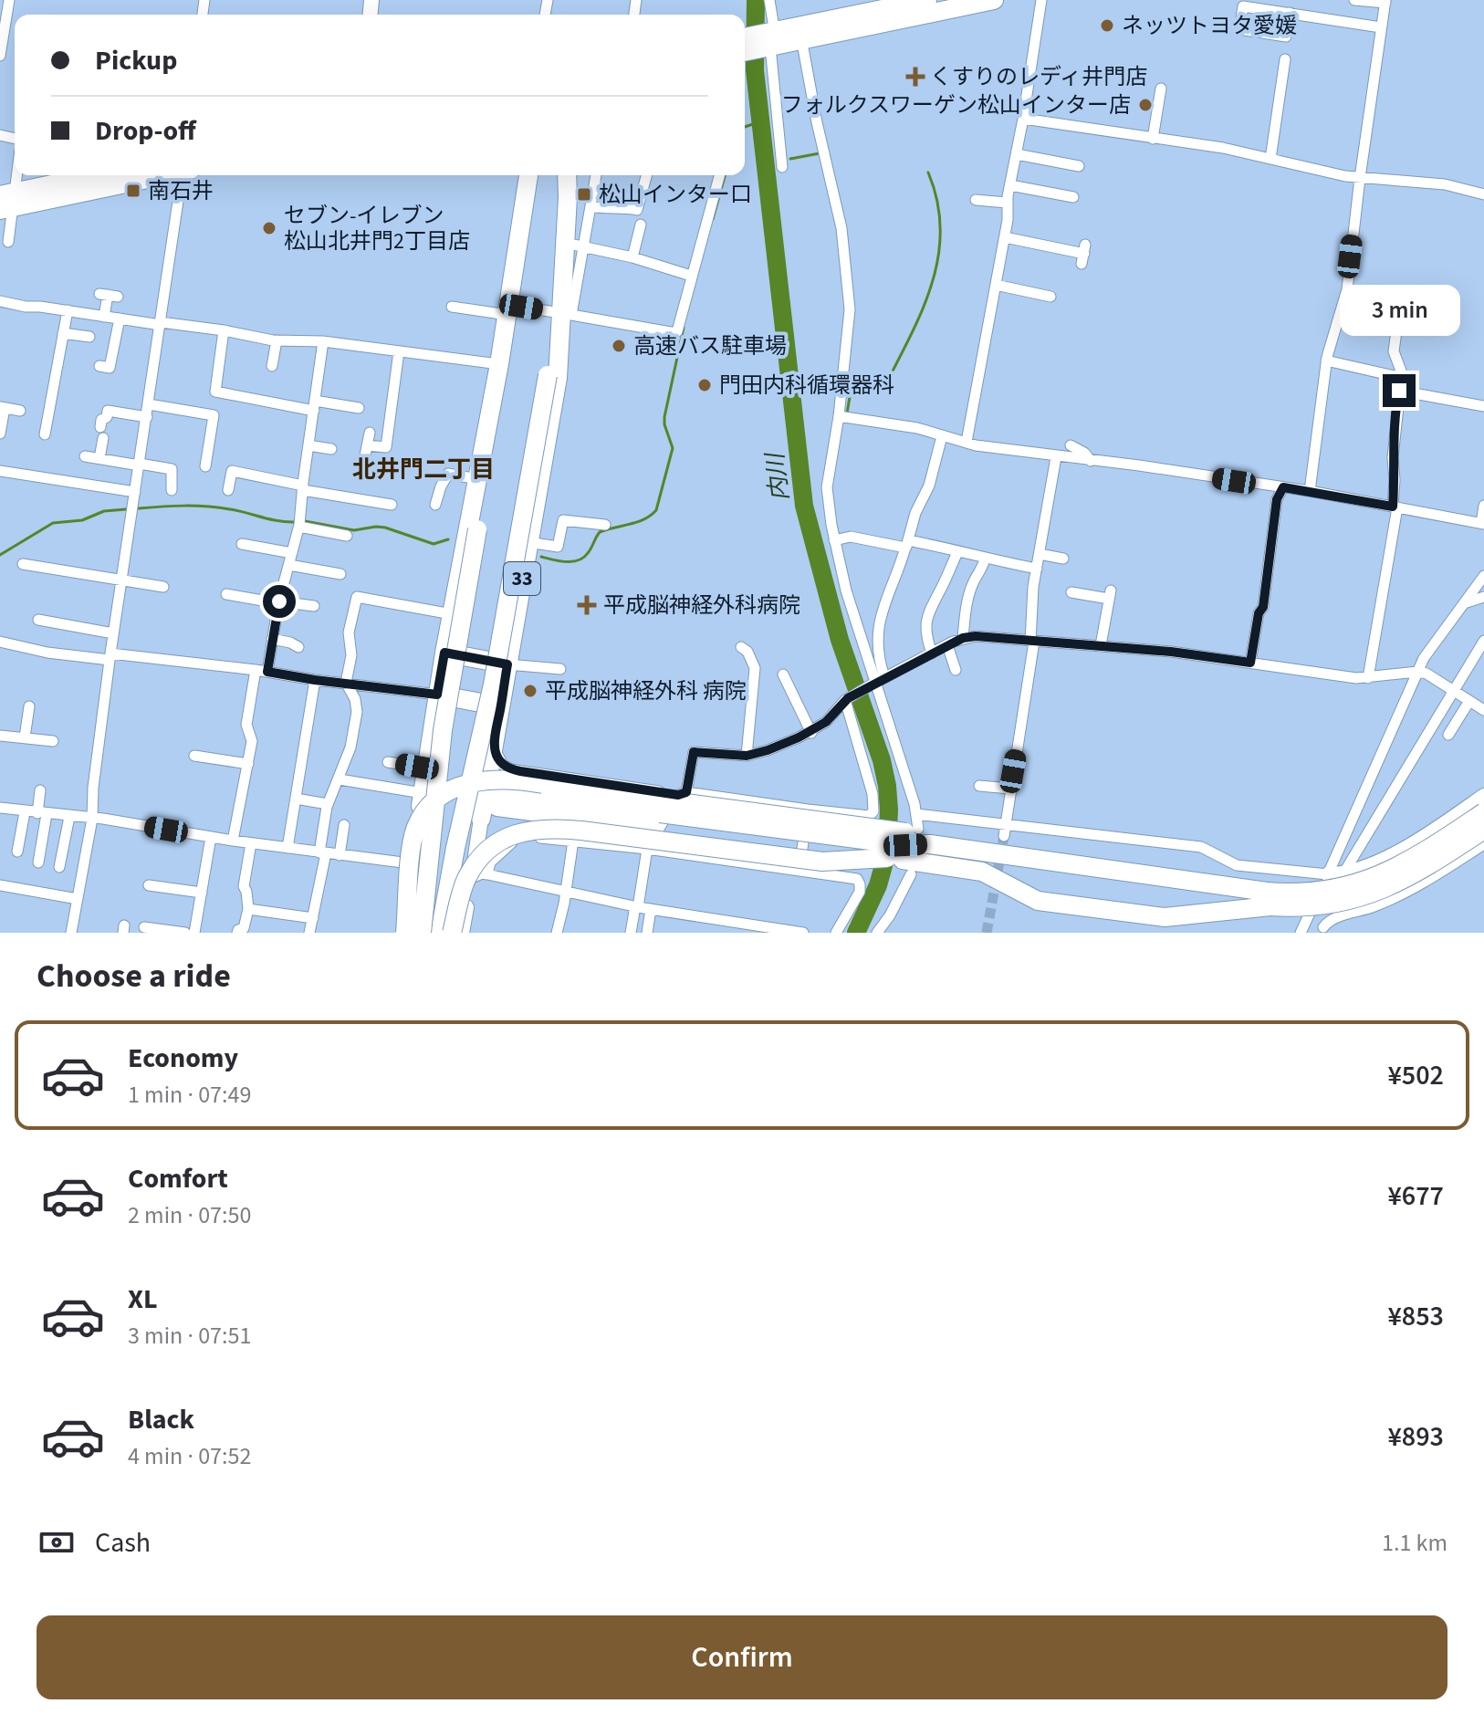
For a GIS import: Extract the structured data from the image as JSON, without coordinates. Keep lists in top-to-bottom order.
{
  "streets": {
    "highway": ["33"]
  },
  "districts": ["北井門二丁目"],
  "water": ["内川"],
  "places": {
    "other": [
      "ネッツトヨタ愛媛",
      "フォルクスワーゲン松山インター店",
      "セブン-イレブン 松山北井門2丁目店",
      "高速バス駐車場",
      "門田内科循環器科",
      "平成脳神経外科 病院"
    ],
    "health": ["くすりのレディ井門店", "平成脳神経外科病院"],
    "transit": ["南石井", "松山インター口"]
  },
  "page": {
    "banner": ["Pickup", "Drop-off"],
    "bubble": "3 min",
    "heading": "Choose a ride",
    "list": [
      {
        "name": "Economy",
        "note": "1 min · 07:49",
        "value": "¥502"
      },
      {
        "name": "Comfort",
        "note": "2 min · 07:50",
        "value": "¥677"
      },
      {
        "name": "XL",
        "note": "3 min · 07:51",
        "value": "¥853"
      },
      {
        "name": "Black",
        "note": "4 min · 07:52",
        "value": "¥893"
      }
    ],
    "pay": ["Cash", "1.1 km"],
    "buttons": "Confirm"
  }
}
